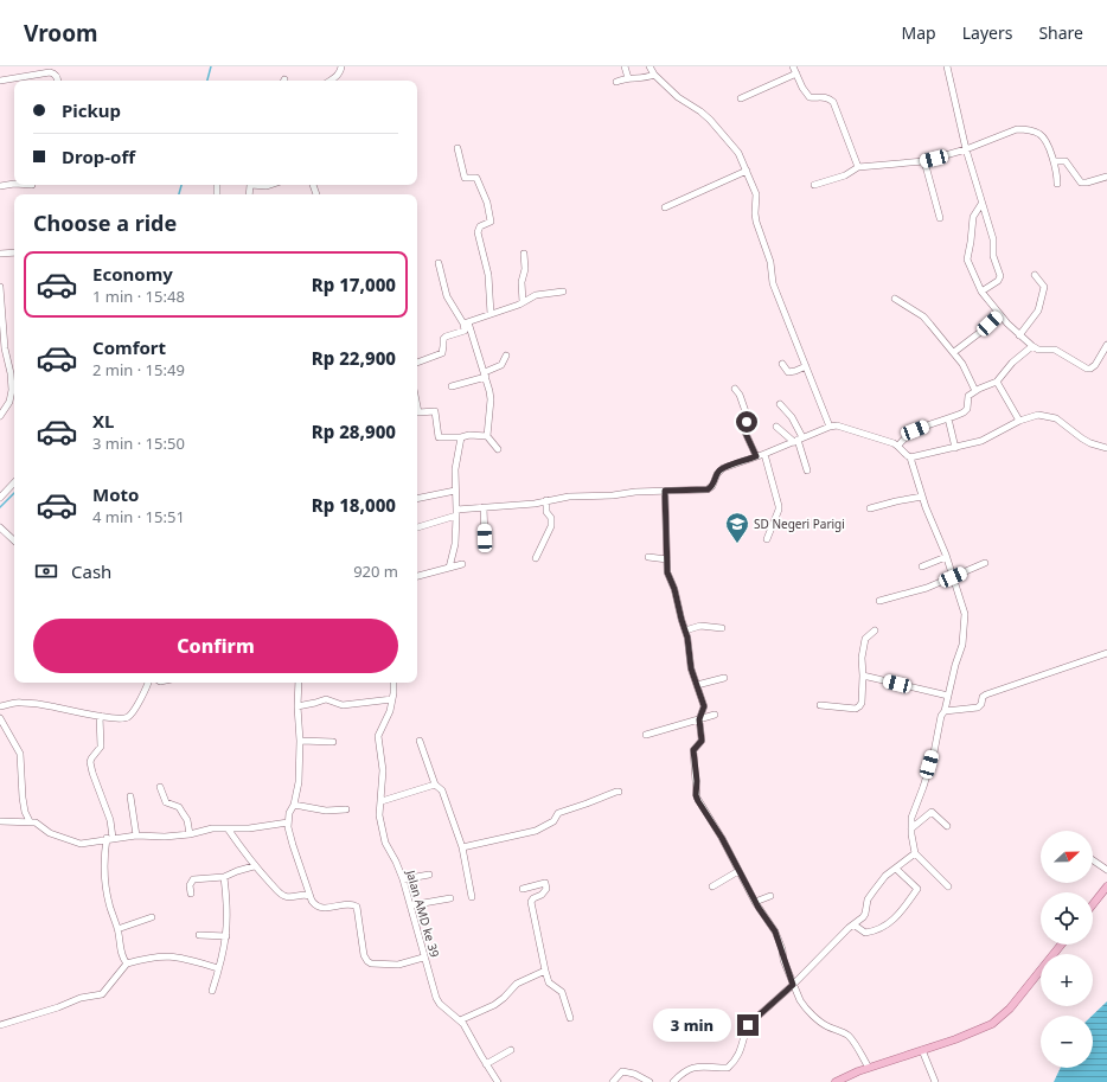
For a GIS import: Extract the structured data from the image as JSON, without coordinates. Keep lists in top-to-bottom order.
{
  "streets": {
    "street": ["Jalan AMD ke 39"]
  },
  "places": {
    "school or university": ["SD Negeri Parigi"]
  },
  "north": "right",
  "page": {
    "header": "Vroom",
    "nav": ["Map", "Layers", "Share"],
    "banner": ["Pickup", "Drop-off"],
    "heading": "Choose a ride",
    "list": [
      {
        "name": "Economy",
        "note": "1 min · 15:48",
        "value": "Rp 17,000"
      },
      {
        "name": "Comfort",
        "note": "2 min · 15:49",
        "value": "Rp 22,900"
      },
      {
        "name": "XL",
        "note": "3 min · 15:50",
        "value": "Rp 28,900"
      },
      {
        "name": "Moto",
        "note": "4 min · 15:51",
        "value": "Rp 18,000"
      }
    ],
    "pay": ["Cash", "920 m"],
    "buttons": "Confirm",
    "map_buttons": ["+", "−"],
    "bubble": "3 min"
  }
}
